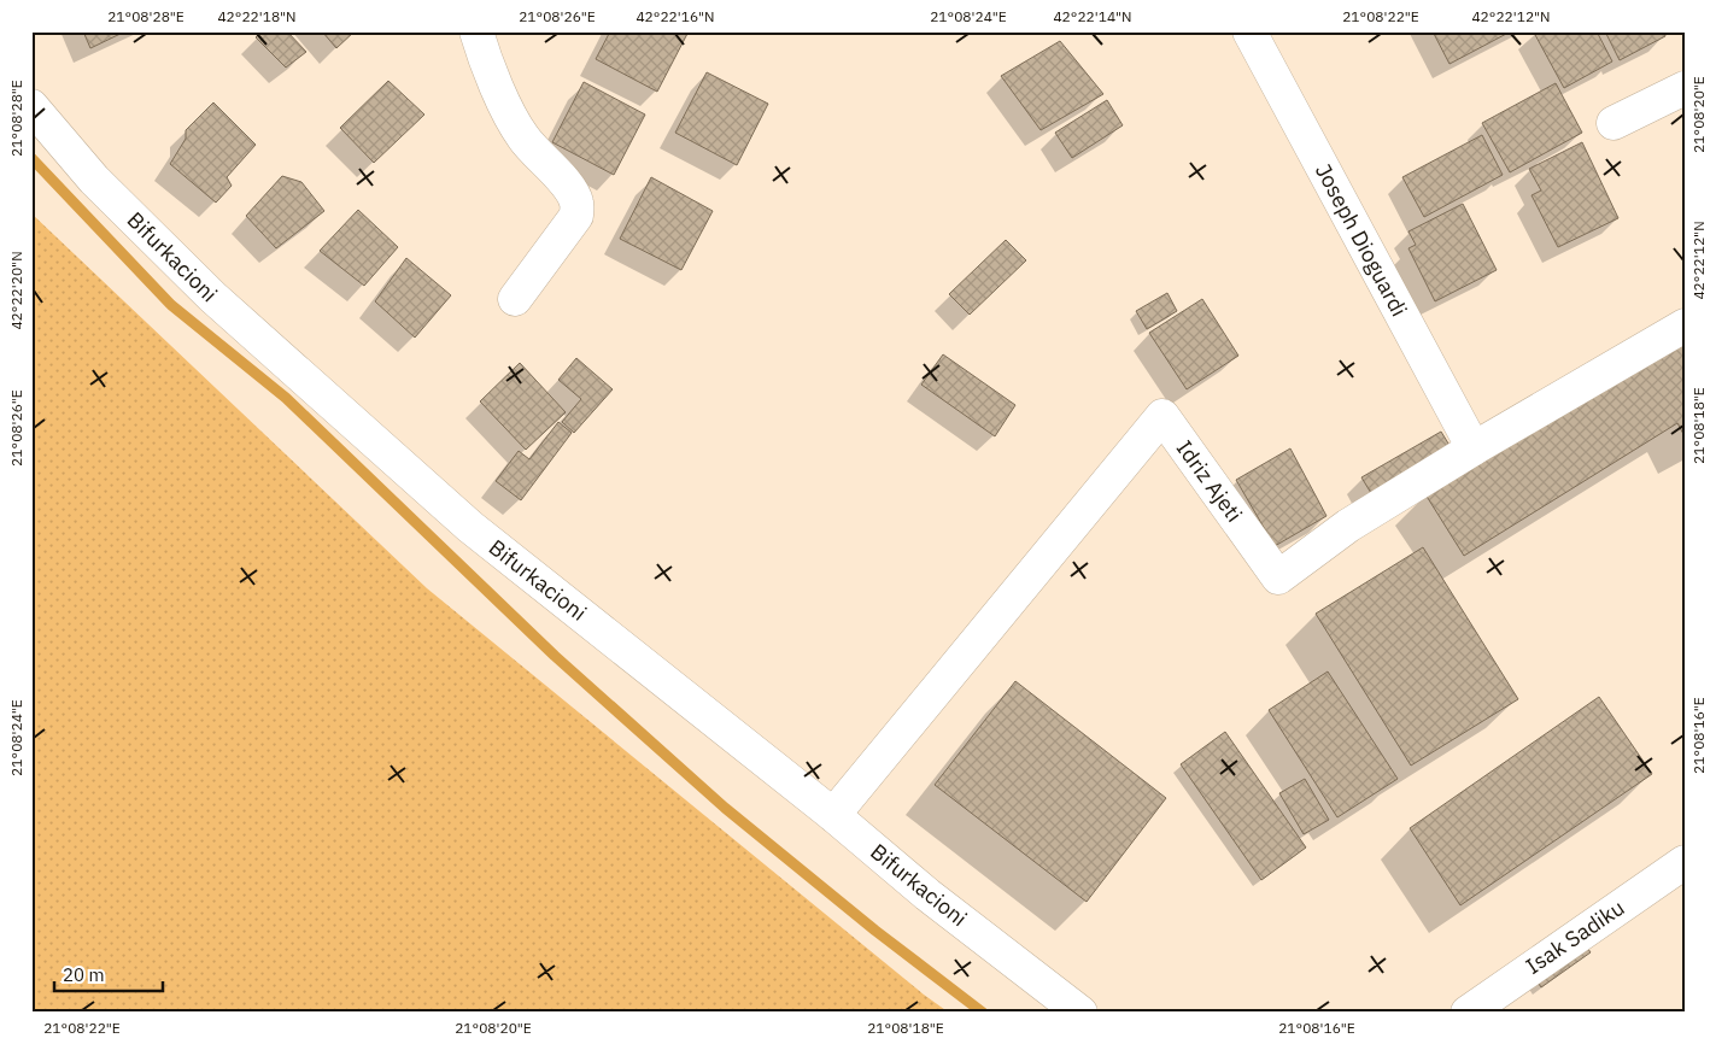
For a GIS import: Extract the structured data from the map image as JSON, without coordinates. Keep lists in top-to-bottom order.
{
  "streets": {
    "street": [
      "Joseph Dioguardi",
      "Bifurkacioni",
      "Idriz Ajeti",
      "Isak Sadiku"
    ]
  },
  "crossings": [
    ["Joseph Dioguardi", "Idriz Ajeti"],
    ["Bifurkacioni", "Idriz Ajeti"]
  ],
  "scale_bar": "20 m",
  "coordinates": [
    "21°08'28\"E",
    "42°22'18\"N",
    "21°08'26\"E",
    "42°22'16\"N",
    "21°08'24\"E",
    "42°22'14\"N",
    "21°08'22\"E",
    "42°22'12\"N",
    "21°08'20\"E",
    "42°22'20\"N",
    "21°08'18\"E",
    "21°08'16\"E"
  ]
}
